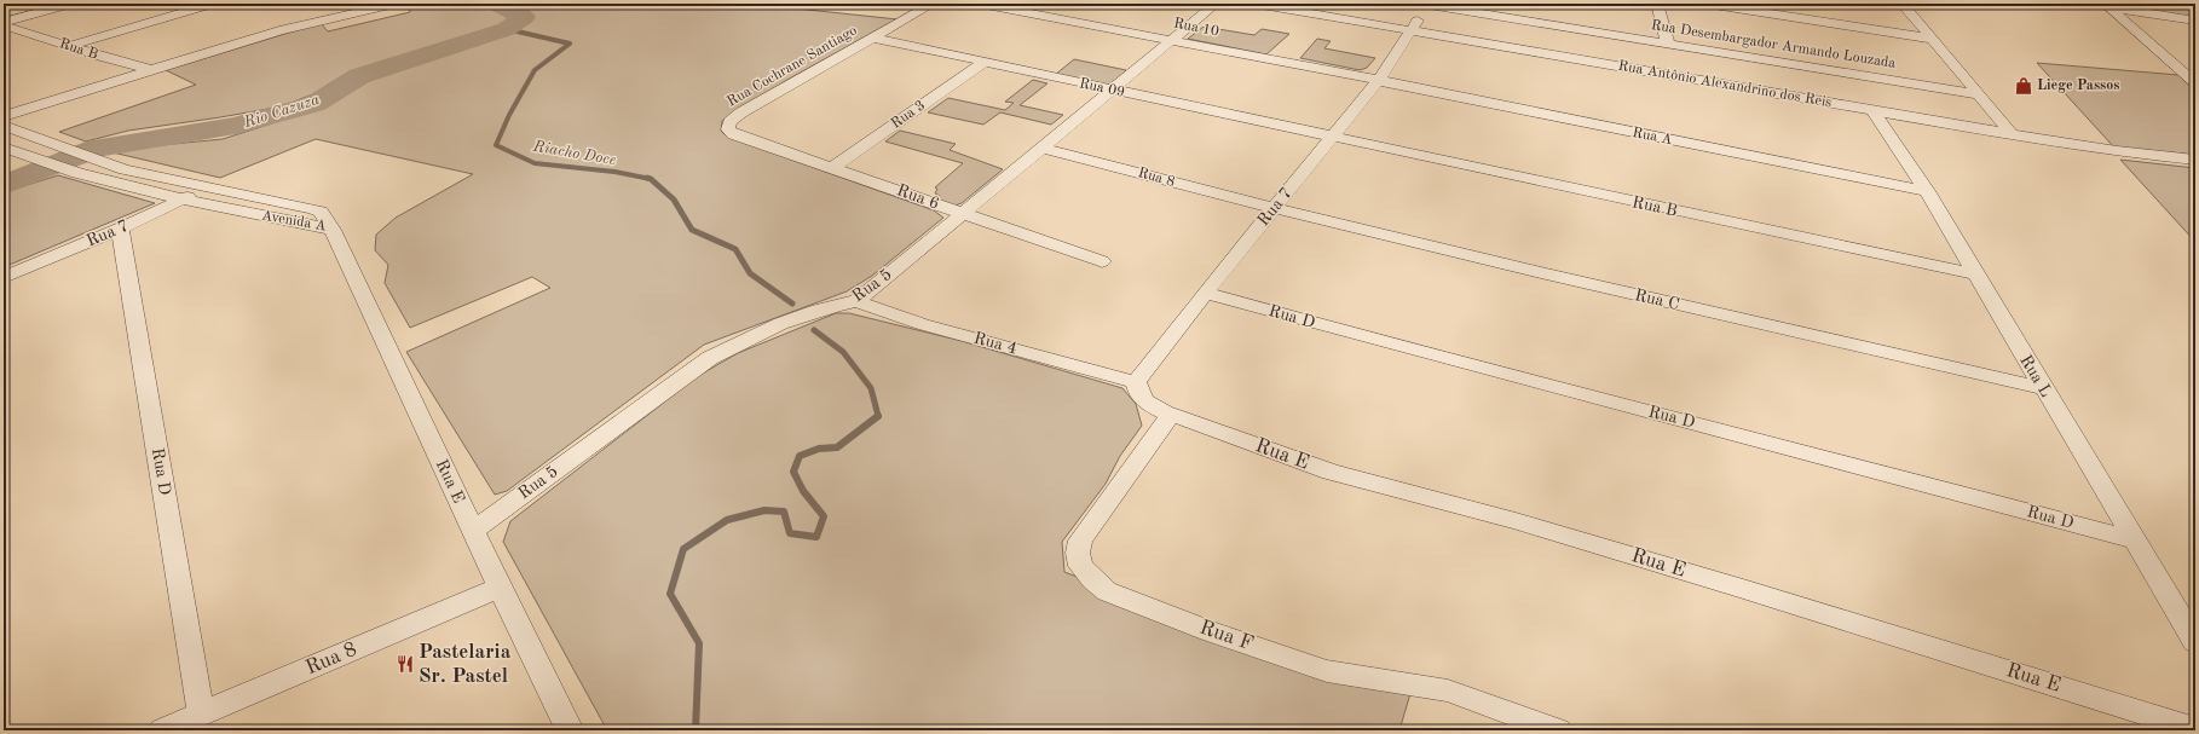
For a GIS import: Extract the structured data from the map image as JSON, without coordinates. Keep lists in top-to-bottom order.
{
  "streets": {
    "street": [
      "Rua 10",
      "Rua Desembargador Armando Louzada",
      "Rua B",
      "Rua Cochrane Santiago",
      "Rua Antônio Alexandrino dos Reis",
      "Rua 09",
      "Rua 3",
      "Rua A",
      "Rua 8",
      "Rua 6",
      "Rua 7",
      "Avenida A",
      "Rua 5",
      "Rua C",
      "Rua D",
      "Rua 4",
      "Rua L",
      "Rua E",
      "Rua F"
    ]
  },
  "crossings": [
    ["Rua 10", "Rua A"],
    ["Rua 10", "Rua 7"],
    ["Rua 10", "Rua 5"],
    ["Rua Desembargador Armando Louzada", "Rua 7"],
    ["Rua B", "Rua 09"],
    ["Rua B", "Rua 7"],
    ["Rua B", "Rua L"],
    ["Rua Cochrane Santiago", "Rua 09"],
    ["Rua Cochrane Santiago", "Rua 6"],
    ["Rua Antônio Alexandrino dos Reis", "Rua 7"],
    ["Rua Antônio Alexandrino dos Reis", "Rua L"],
    ["Rua 09", "Rua 3"],
    ["Rua 09", "Rua 7"],
    ["Rua 09", "Rua 5"],
    ["Rua 3", "Rua 6"],
    ["Rua A", "Rua 7"],
    ["Rua A", "Rua L"],
    ["Rua 8", "Rua 7"],
    ["Rua 8", "Rua 5"],
    ["Rua 8", "Rua C"],
    ["Rua 8", "Rua D"],
    ["Rua 8", "Rua E"],
    ["Rua 6", "Rua 5"],
    ["Rua 7", "Avenida A"],
    ["Rua 7", "Rua C"],
    ["Rua 7", "Rua D"],
    ["Rua 7", "Rua 4"],
    ["Rua 7", "Rua E"],
    ["Avenida A", "Rua E"],
    ["Rua 5", "Rua 4"],
    ["Rua 5", "Rua E"],
    ["Rua C", "Rua L"],
    ["Rua D", "Rua L"],
    ["Rua 4", "Rua E"],
    ["Rua E", "Rua F"]
  ],
  "water": ["Rio Cazuza", "Riacho Doce"],
  "places": {
    "shop": ["Liege Passos"],
    "restaurant": ["Pastelaria Sr. Pastel"]
  }
}
